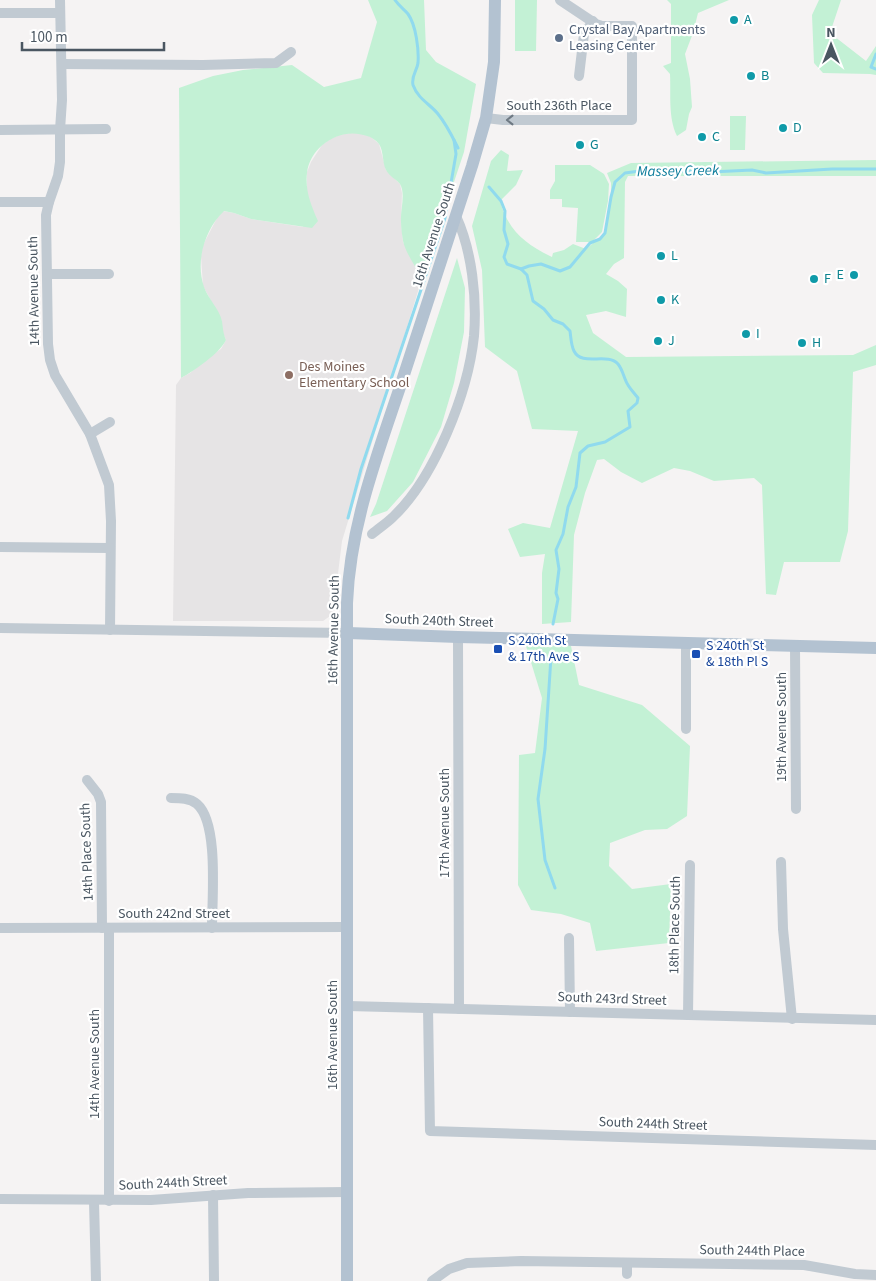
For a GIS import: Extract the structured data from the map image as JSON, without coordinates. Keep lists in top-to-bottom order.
{
  "streets": {
    "main road": ["16th Avenue South", "South 240th Street"],
    "street": [
      "South 236th Place",
      "14th Avenue South",
      "19th Avenue South",
      "17th Avenue South",
      "14th Place South",
      "South 242nd Street",
      "18th Place South",
      "South 243rd Street",
      "South 244th Street",
      "South 244th Place"
    ]
  },
  "crossings": [
    ["South 236th Place", "16th Avenue South"],
    ["16th Avenue South", "South 240th Street"],
    ["16th Avenue South", "South 242nd Street"],
    ["16th Avenue South", "South 243rd Street"],
    ["16th Avenue South", "South 244th Street"],
    ["14th Avenue South", "South 240th Street"],
    ["14th Avenue South", "14th Place South"],
    ["14th Avenue South", "South 242nd Street"],
    ["14th Avenue South", "South 244th Street"],
    ["South 240th Street", "19th Avenue South"],
    ["South 240th Street", "17th Avenue South"],
    ["17th Avenue South", "South 243rd Street"],
    ["14th Place South", "South 242nd Street"],
    ["18th Place South", "South 243rd Street"],
    ["South 243rd Street", "South 244th Street"]
  ],
  "water": ["Massey Creek"],
  "places": {
    "other": [
      "A",
      "Crystal Bay Apartments Leasing Center",
      "B",
      "D",
      "C",
      "G",
      "L",
      "E",
      "F",
      "K",
      "I",
      "J",
      "H",
      "Des Moines Elementary School"
    ],
    "transit": ["S 240th St & 17th Ave S", "S 240th St & 18th Pl S"]
  },
  "scale_bar": "100 m",
  "north": "top"
}
